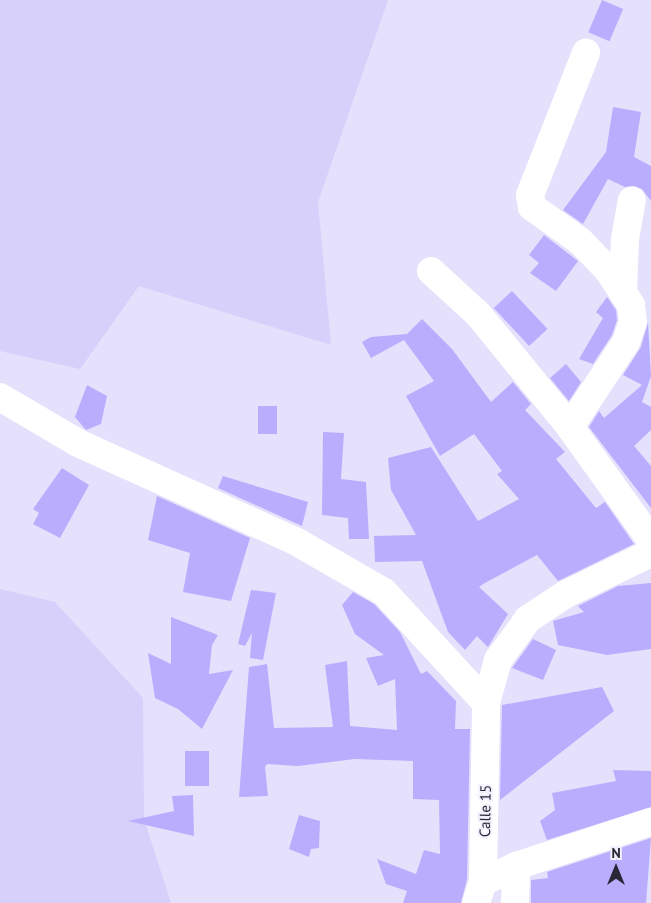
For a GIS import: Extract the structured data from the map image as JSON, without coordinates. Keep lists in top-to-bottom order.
{
  "streets": {
    "street": ["Calle 15"]
  },
  "north": "top"
}
